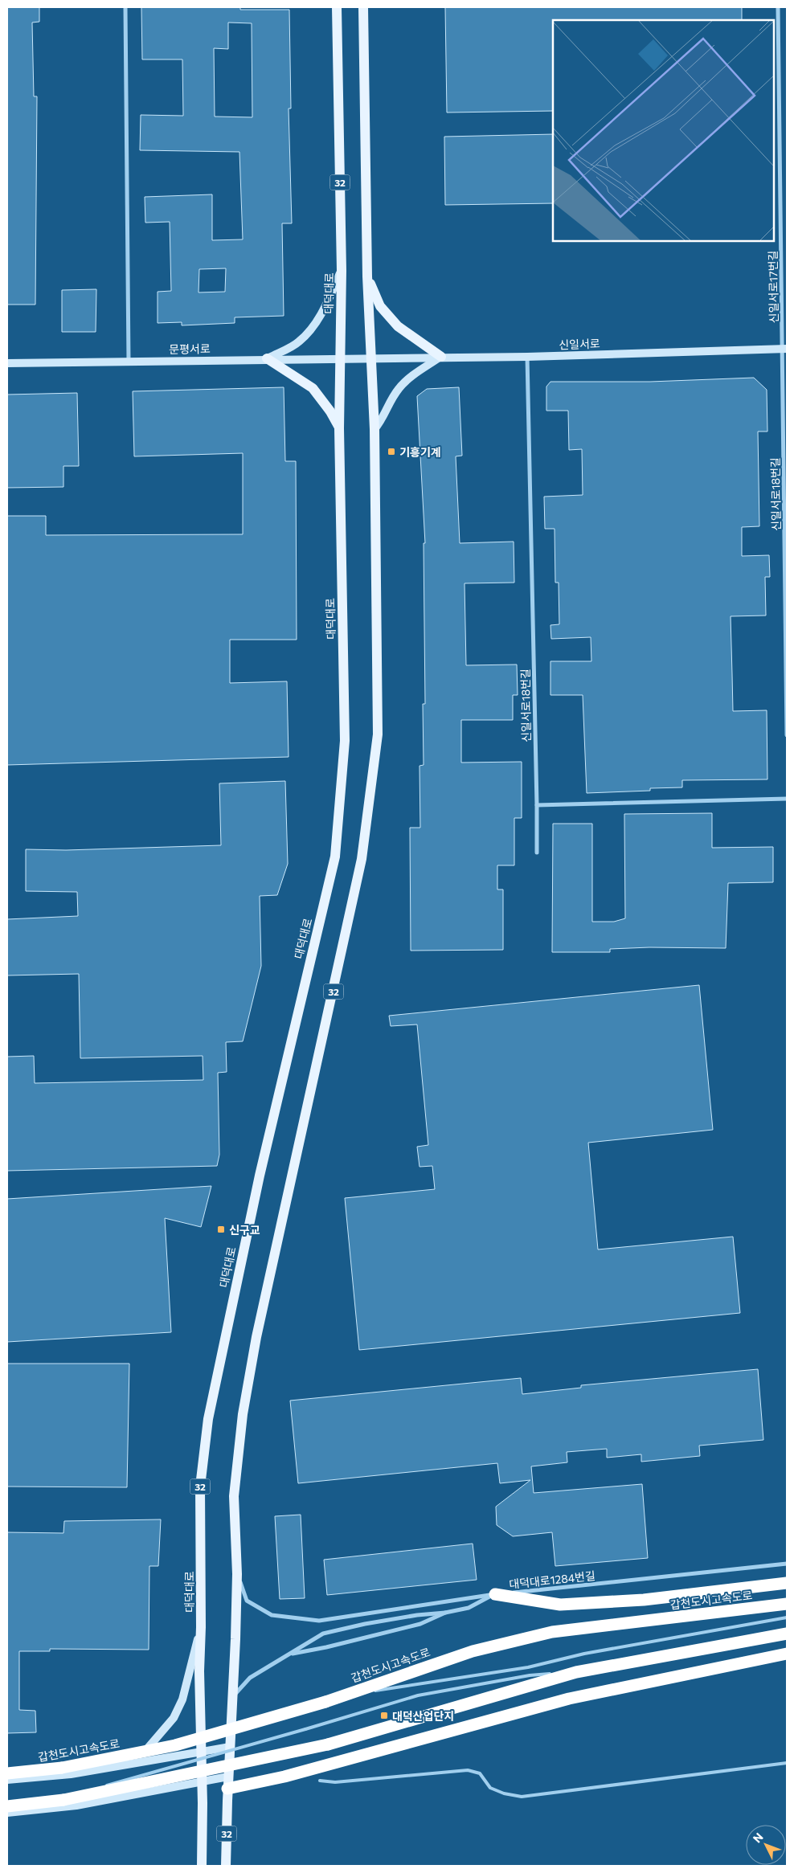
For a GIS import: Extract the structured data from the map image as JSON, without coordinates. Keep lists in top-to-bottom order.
{
  "streets": {
    "highway": ["갑천도시고속도로"],
    "main road": [
      "32",
      "대덕대로",
      "신일서로",
      "문평서로"
    ],
    "street": ["신일서로17번길", "신일서로18번길", "대덕대로1284번길"]
  },
  "crossings": [
    ["32", "신일서로"],
    ["32", "문평서로"],
    ["32", "대덕대로1284번길"],
    ["신일서로17번길", "신일서로"],
    ["신일서로17번길", "신일서로18번길"],
    ["대덕대로", "문평서로"],
    ["신일서로", "문평서로"],
    ["신일서로", "신일서로18번길"]
  ],
  "places": {
    "transit": ["기흥기계", "신구교", "대덕산업단지"]
  },
  "north": "top left"
}
